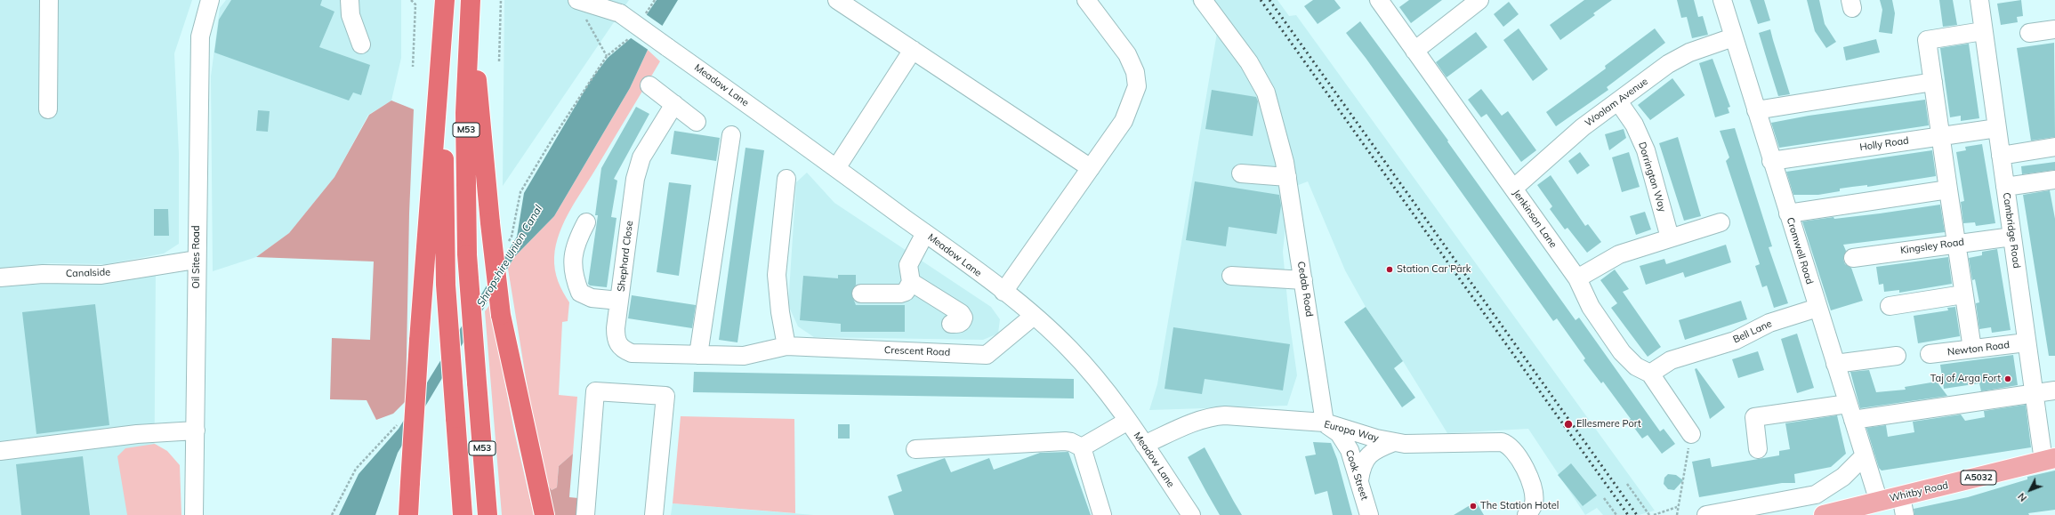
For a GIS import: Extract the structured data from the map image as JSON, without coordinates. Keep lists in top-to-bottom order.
{
  "streets": {
    "highway": ["M53"],
    "main road": ["A5032", "Whitby Road"],
    "street": [
      "Meadow Lane",
      "Woolam Avenue",
      "Holly Road",
      "Dorrington Way",
      "Jenkinson Lane",
      "Cambridge Road",
      "Kingsley Road",
      "Cromwell Road",
      "Shephard Close",
      "Oil Sites Road",
      "Canalside",
      "Cedab Road",
      "Bell Lane",
      "Newton Road",
      "Crescent Road",
      "Europa Way",
      "Cook Street"
    ]
  },
  "crossings": [
    ["Meadow Lane", "Crescent Road"],
    ["Meadow Lane", "Europa Way"],
    ["Woolam Avenue", "Dorrington Way"],
    ["Woolam Avenue", "Jenkinson Lane"],
    ["Woolam Avenue", "Cromwell Road"],
    ["Holly Road", "Cambridge Road"],
    ["Holly Road", "Cromwell Road"],
    ["Jenkinson Lane", "Bell Lane"],
    ["Cambridge Road", "Kingsley Road"],
    ["Cambridge Road", "Newton Road"],
    ["Cambridge Road", "Whitby Road"],
    ["Cromwell Road", "Bell Lane"],
    ["Cromwell Road", "Whitby Road"],
    ["Shephard Close", "Crescent Road"],
    ["Oil Sites Road", "Canalside"],
    ["Cedab Road", "Europa Way"],
    ["Cedab Road", "Cook Street"],
    ["Europa Way", "Cook Street"]
  ],
  "water": ["Shropshire Union Canal"],
  "places": [
    "Station Car Park",
    "Taj of Arga Fort",
    "Ellesmere Port",
    "The Station Hotel"
  ],
  "north": "bottom left"
}
